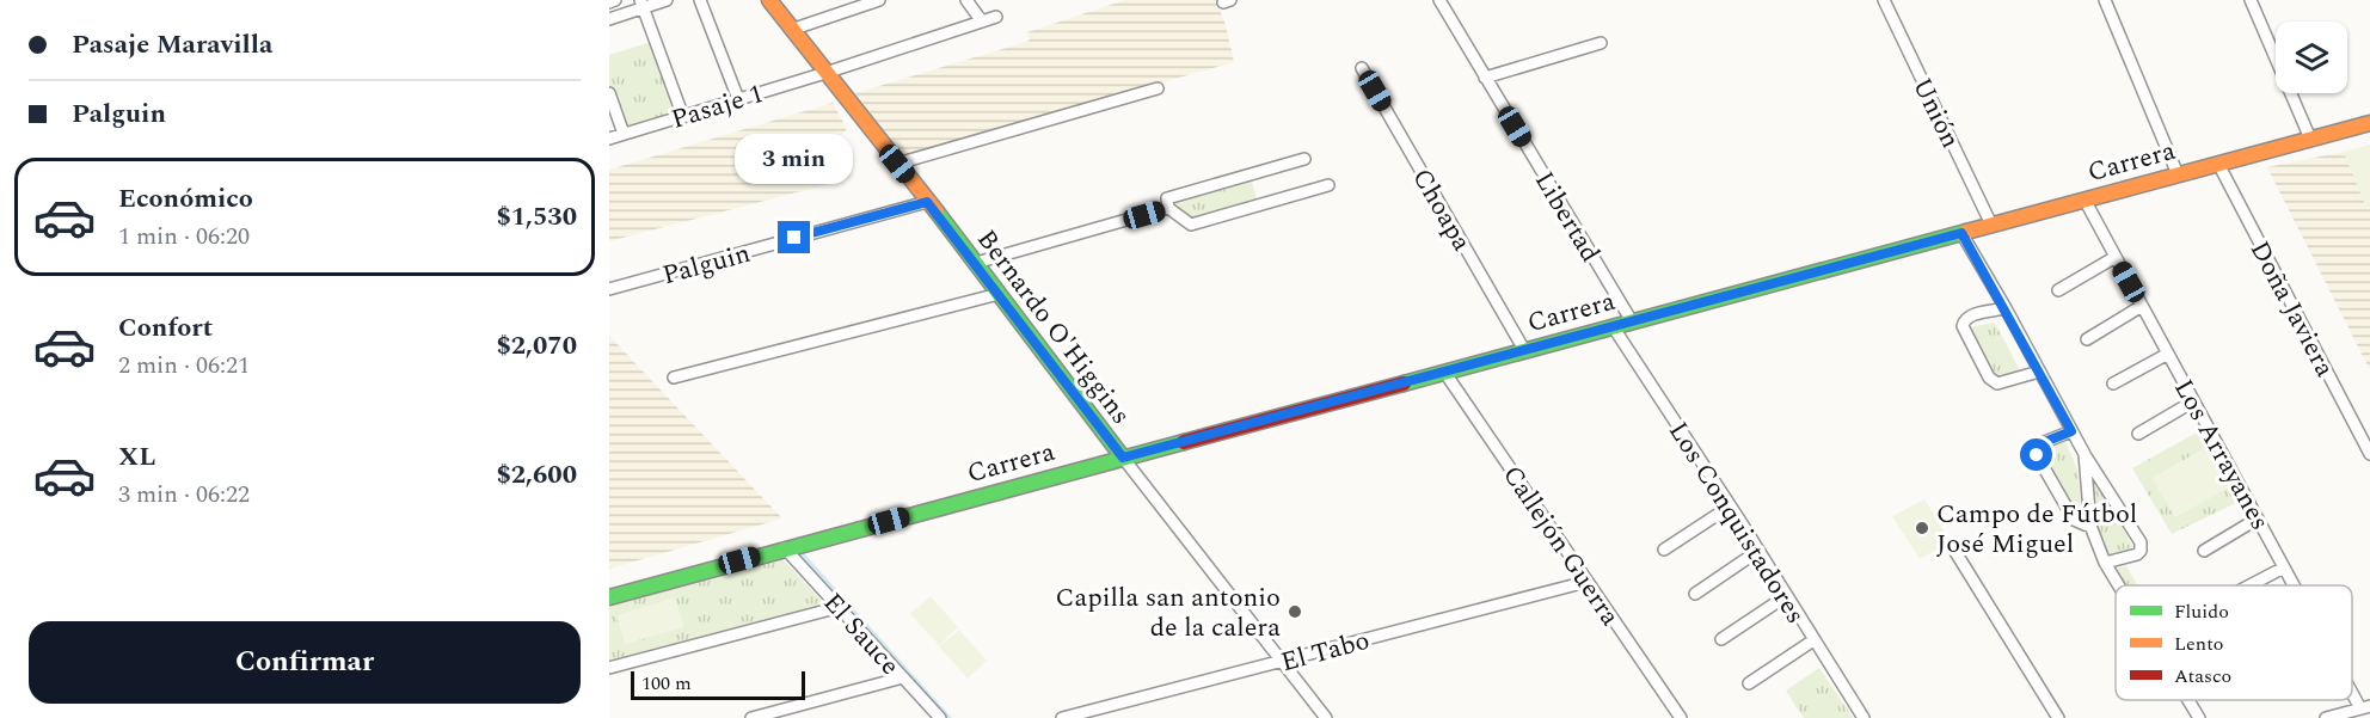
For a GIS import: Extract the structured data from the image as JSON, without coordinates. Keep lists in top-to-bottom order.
{
  "streets": {
    "main road": ["Carrera", "Bernardo O'Higgins"],
    "street": [
      "Pasaje 1",
      "Unión",
      "Choapa",
      "Libertad",
      "Palguin",
      "Doña Javiera",
      "Los Arrayanes",
      "Los Conquistadores",
      "Callejón Guerra",
      "El Sauce",
      "El Tabo"
    ]
  },
  "crossings": [
    ["Pasaje 1", "Bernardo O'Higgins"],
    ["Unión", "Carrera"],
    ["Carrera", "Choapa"],
    ["Carrera", "Libertad"],
    ["Carrera", "Doña Javiera"],
    ["Carrera", "Bernardo O'Higgins"],
    ["Carrera", "Los Arrayanes"],
    ["Carrera", "Los Conquistadores"],
    ["Carrera", "Callejón Guerra"],
    ["Carrera", "El Sauce"],
    ["Palguin", "Bernardo O'Higgins"],
    ["Bernardo O'Higgins", "El Tabo"],
    ["Callejón Guerra", "El Tabo"]
  ],
  "places": ["Campo de Fútbol José Miguel", "Capilla san antonio de la calera"],
  "legend": ["Fluido", "Lento", "Atasco"],
  "scale_bar": "100 m",
  "page": {
    "banner": ["Pasaje Maravilla", "Palguin"],
    "bubble": "3 min",
    "list": [
      {
        "name": "Económico",
        "note": "1 min · 06:20",
        "value": "$1,530"
      },
      {
        "name": "Confort",
        "note": "2 min · 06:21",
        "value": "$2,070"
      },
      {
        "name": "XL",
        "note": "3 min · 06:22",
        "value": "$2,600"
      }
    ],
    "buttons": "Confirmar",
    "scale": "100 m"
  }
}
